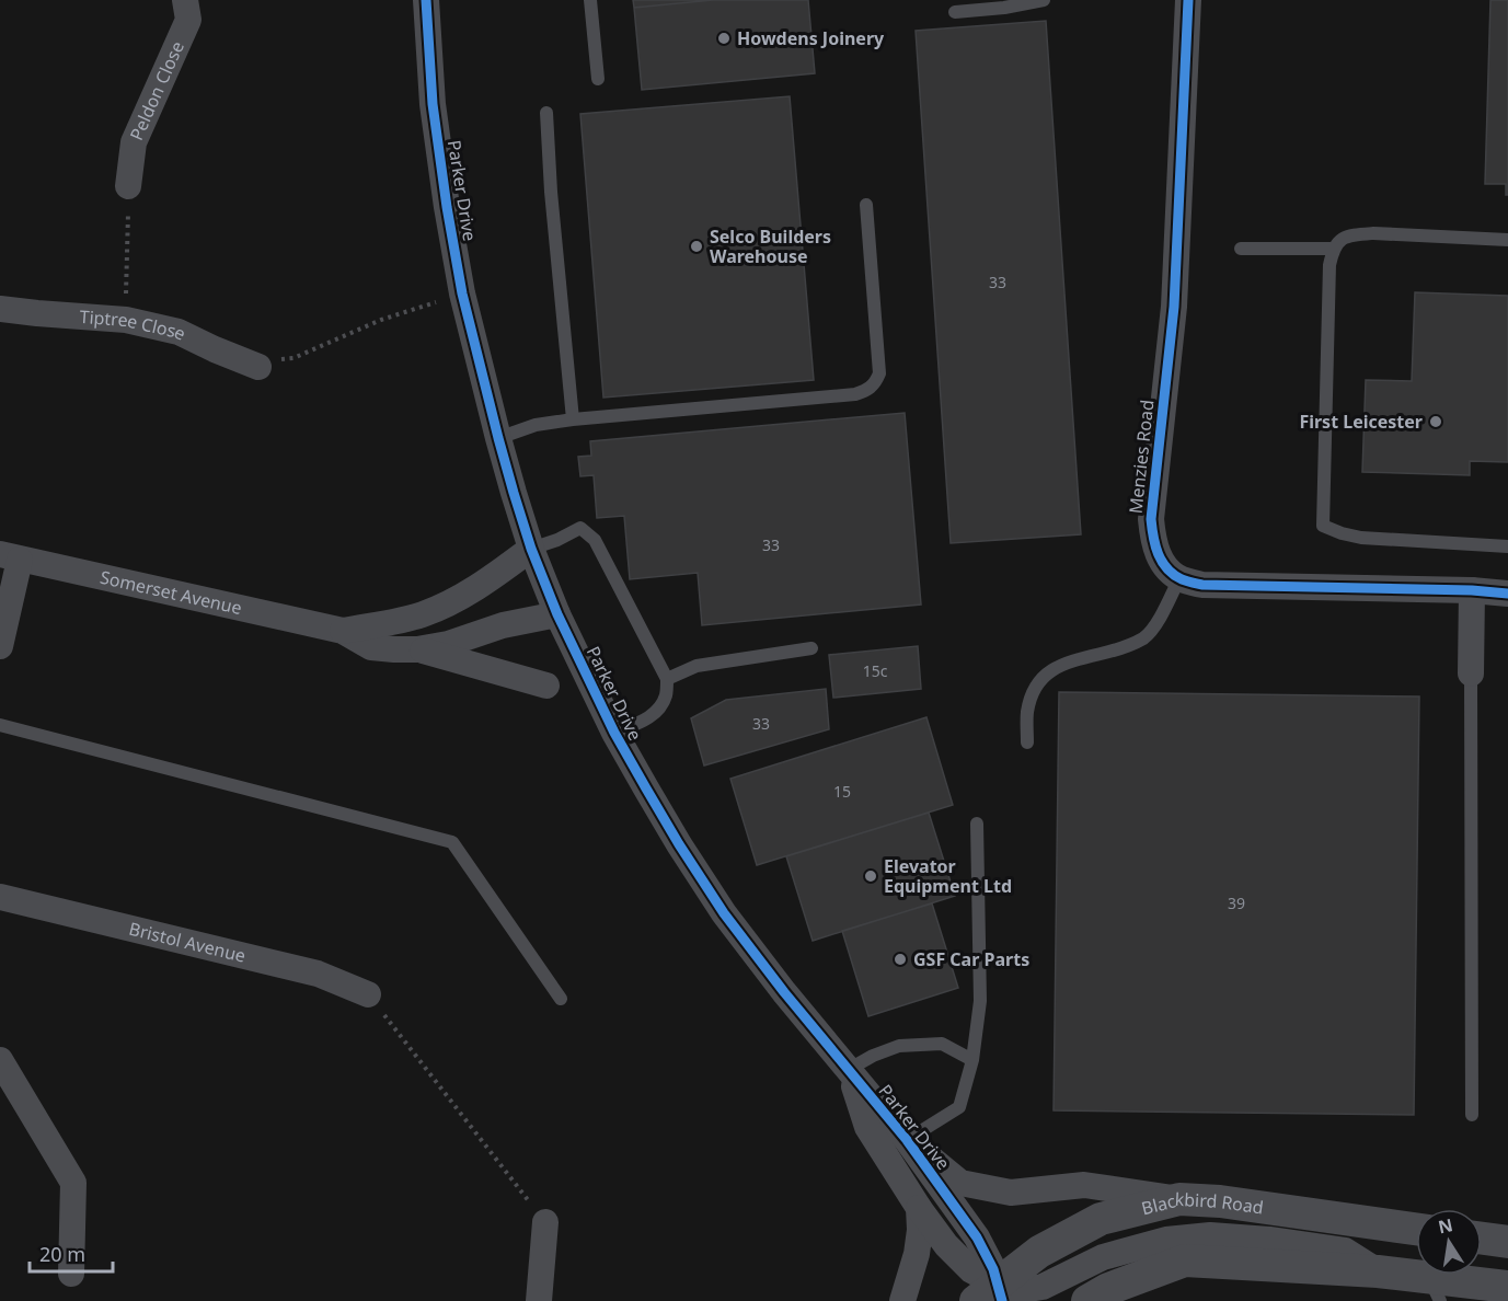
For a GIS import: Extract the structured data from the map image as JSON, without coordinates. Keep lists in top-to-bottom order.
{
  "streets": {
    "street": [
      "Peldon Close",
      "Parker Drive",
      "Tiptree Close",
      "Menzies Road",
      "Somerset Avenue",
      "Bristol Avenue",
      "Blackbird Road"
    ]
  },
  "crossings": [
    ["Parker Drive", "Somerset Avenue"],
    ["Parker Drive", "Blackbird Road"]
  ],
  "places": [
    "Howdens Joinery",
    "Selco Builders Warehouse",
    "First Leicester",
    "Elevator Equipment Ltd",
    "GSF Car Parts"
  ],
  "house_numbers": [
    "33",
    "33",
    "15c",
    "33",
    "15",
    "39"
  ],
  "scale_bar": "20 m",
  "north": "top"
}
